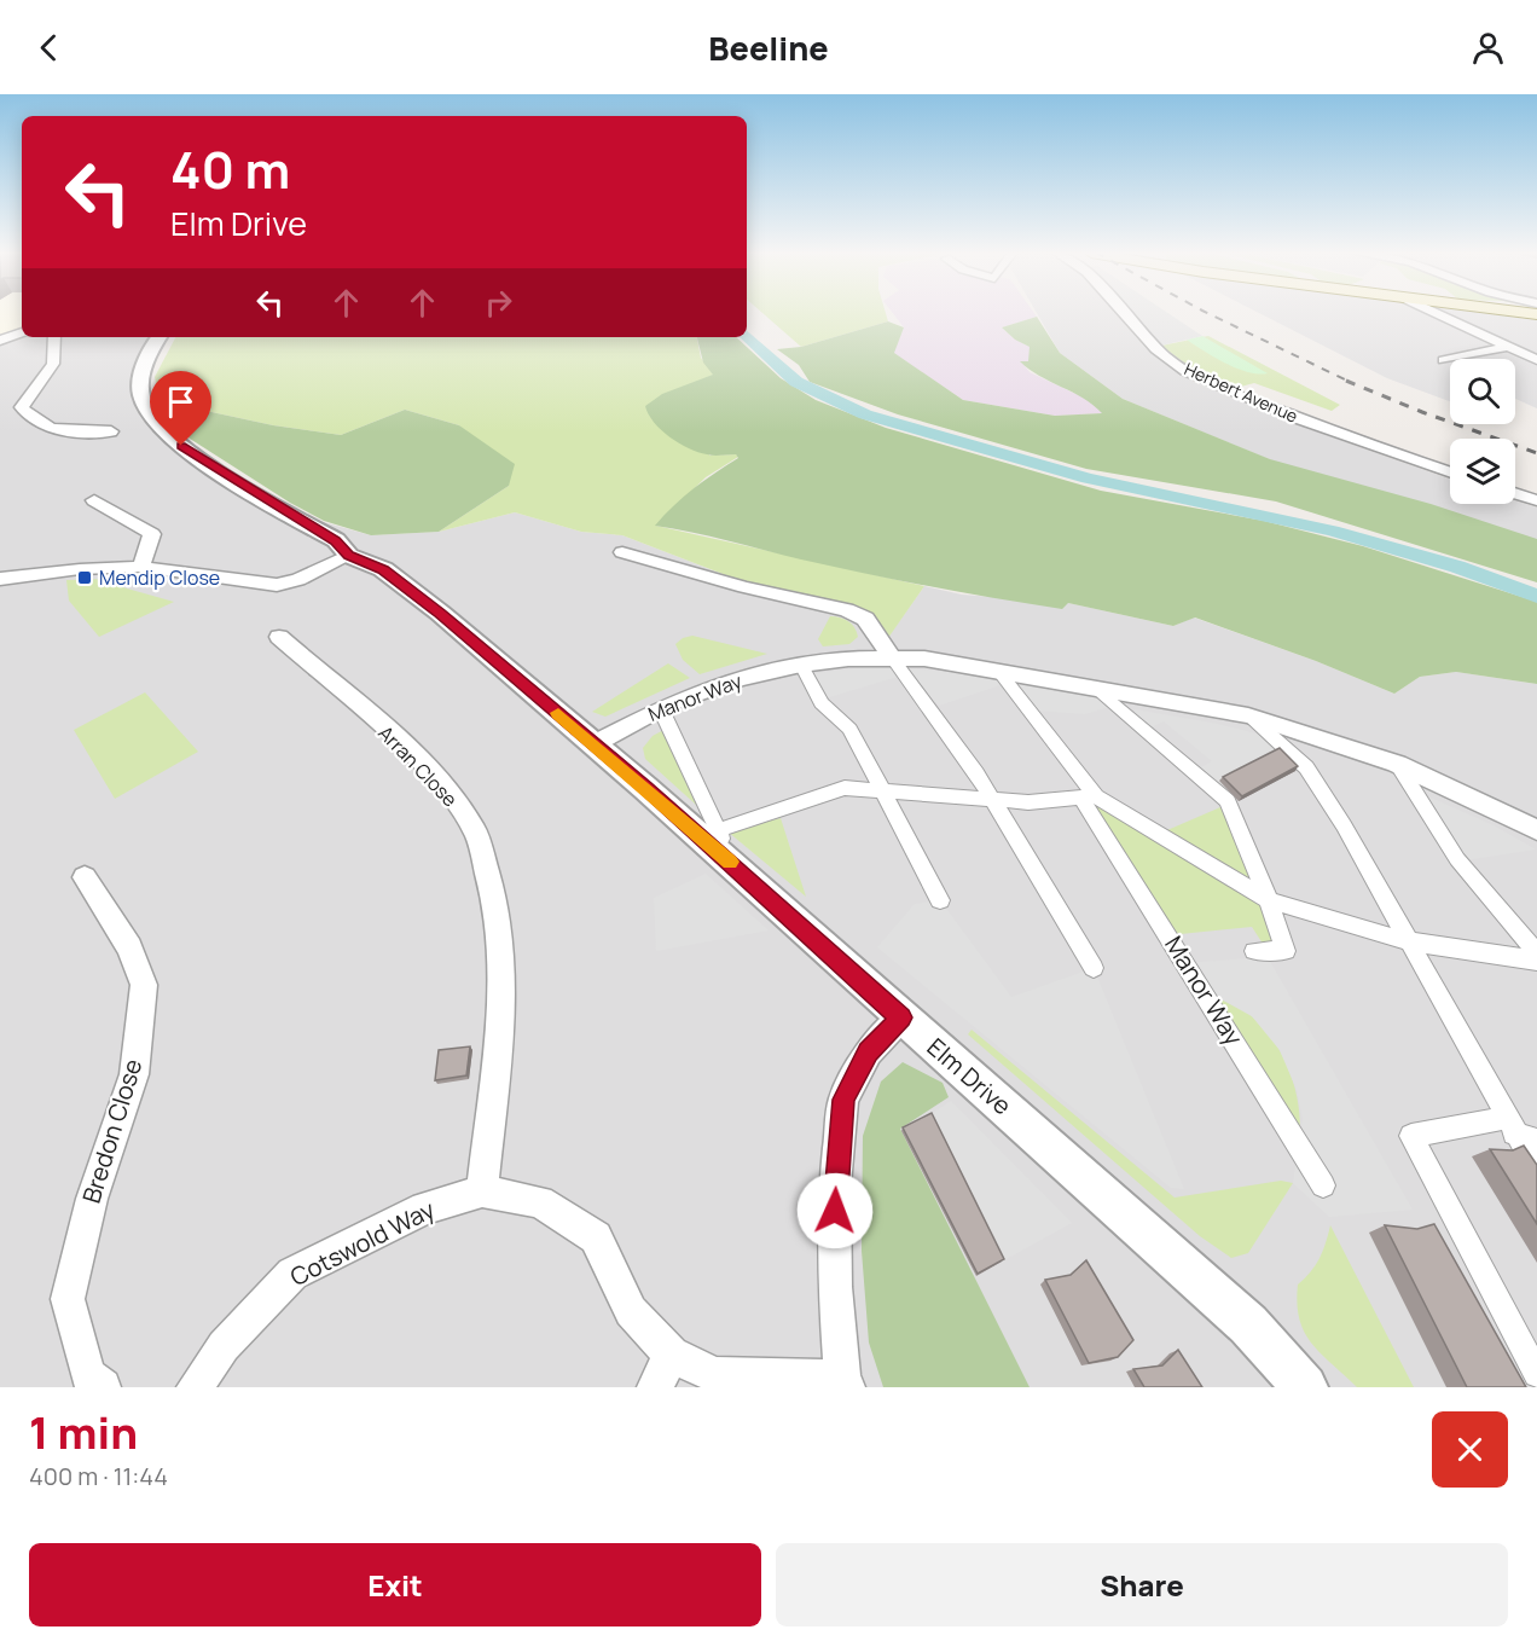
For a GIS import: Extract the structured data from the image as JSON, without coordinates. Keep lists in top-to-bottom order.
{
  "streets": {
    "street": [
      "Herbert Avenue",
      "Manor Way",
      "Arran Close",
      "Elm Drive",
      "Bredon Close",
      "Cotswold Way"
    ]
  },
  "crossings": [
    ["Manor Way", "Elm Drive"],
    ["Arran Close", "Cotswold Way"]
  ],
  "places": {
    "transit": ["Mendip Close"]
  },
  "page": {
    "header": "Beeline",
    "turn": ["40 m", "Elm Drive"],
    "heading": ["1 min", "400 m · 11:44"],
    "buttons": ["Exit", "Share"]
  }
}
